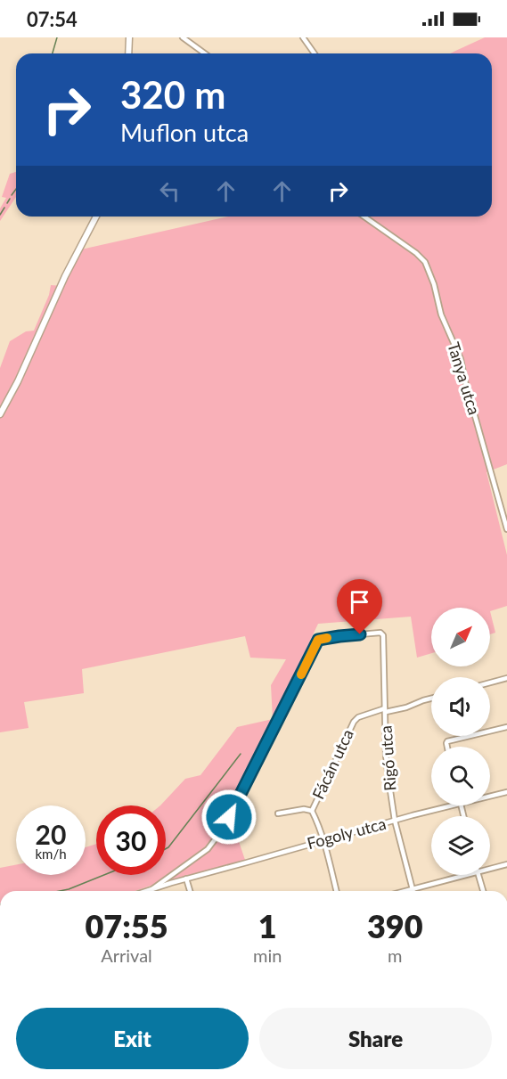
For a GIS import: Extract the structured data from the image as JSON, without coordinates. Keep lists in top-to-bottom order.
{
  "streets": {
    "street": [
      "Tanya utca",
      "Rigó utca",
      "Fácán utca",
      "Fogoly utca"
    ]
  },
  "crossings": [
    ["Rigó utca", "Fácán utca"],
    ["Rigó utca", "Fogoly utca"],
    ["Fácán utca", "Fogoly utca"]
  ],
  "north": "top right",
  "page": {
    "status": "07:54",
    "turn": ["320 m", "Muflon utca"],
    "speed": "20 km/h",
    "limit": "30",
    "eta": [
      "07:55",
      "Arrival",
      "1",
      "min",
      "390",
      "m"
    ],
    "buttons": ["Exit", "Share"]
  }
}
